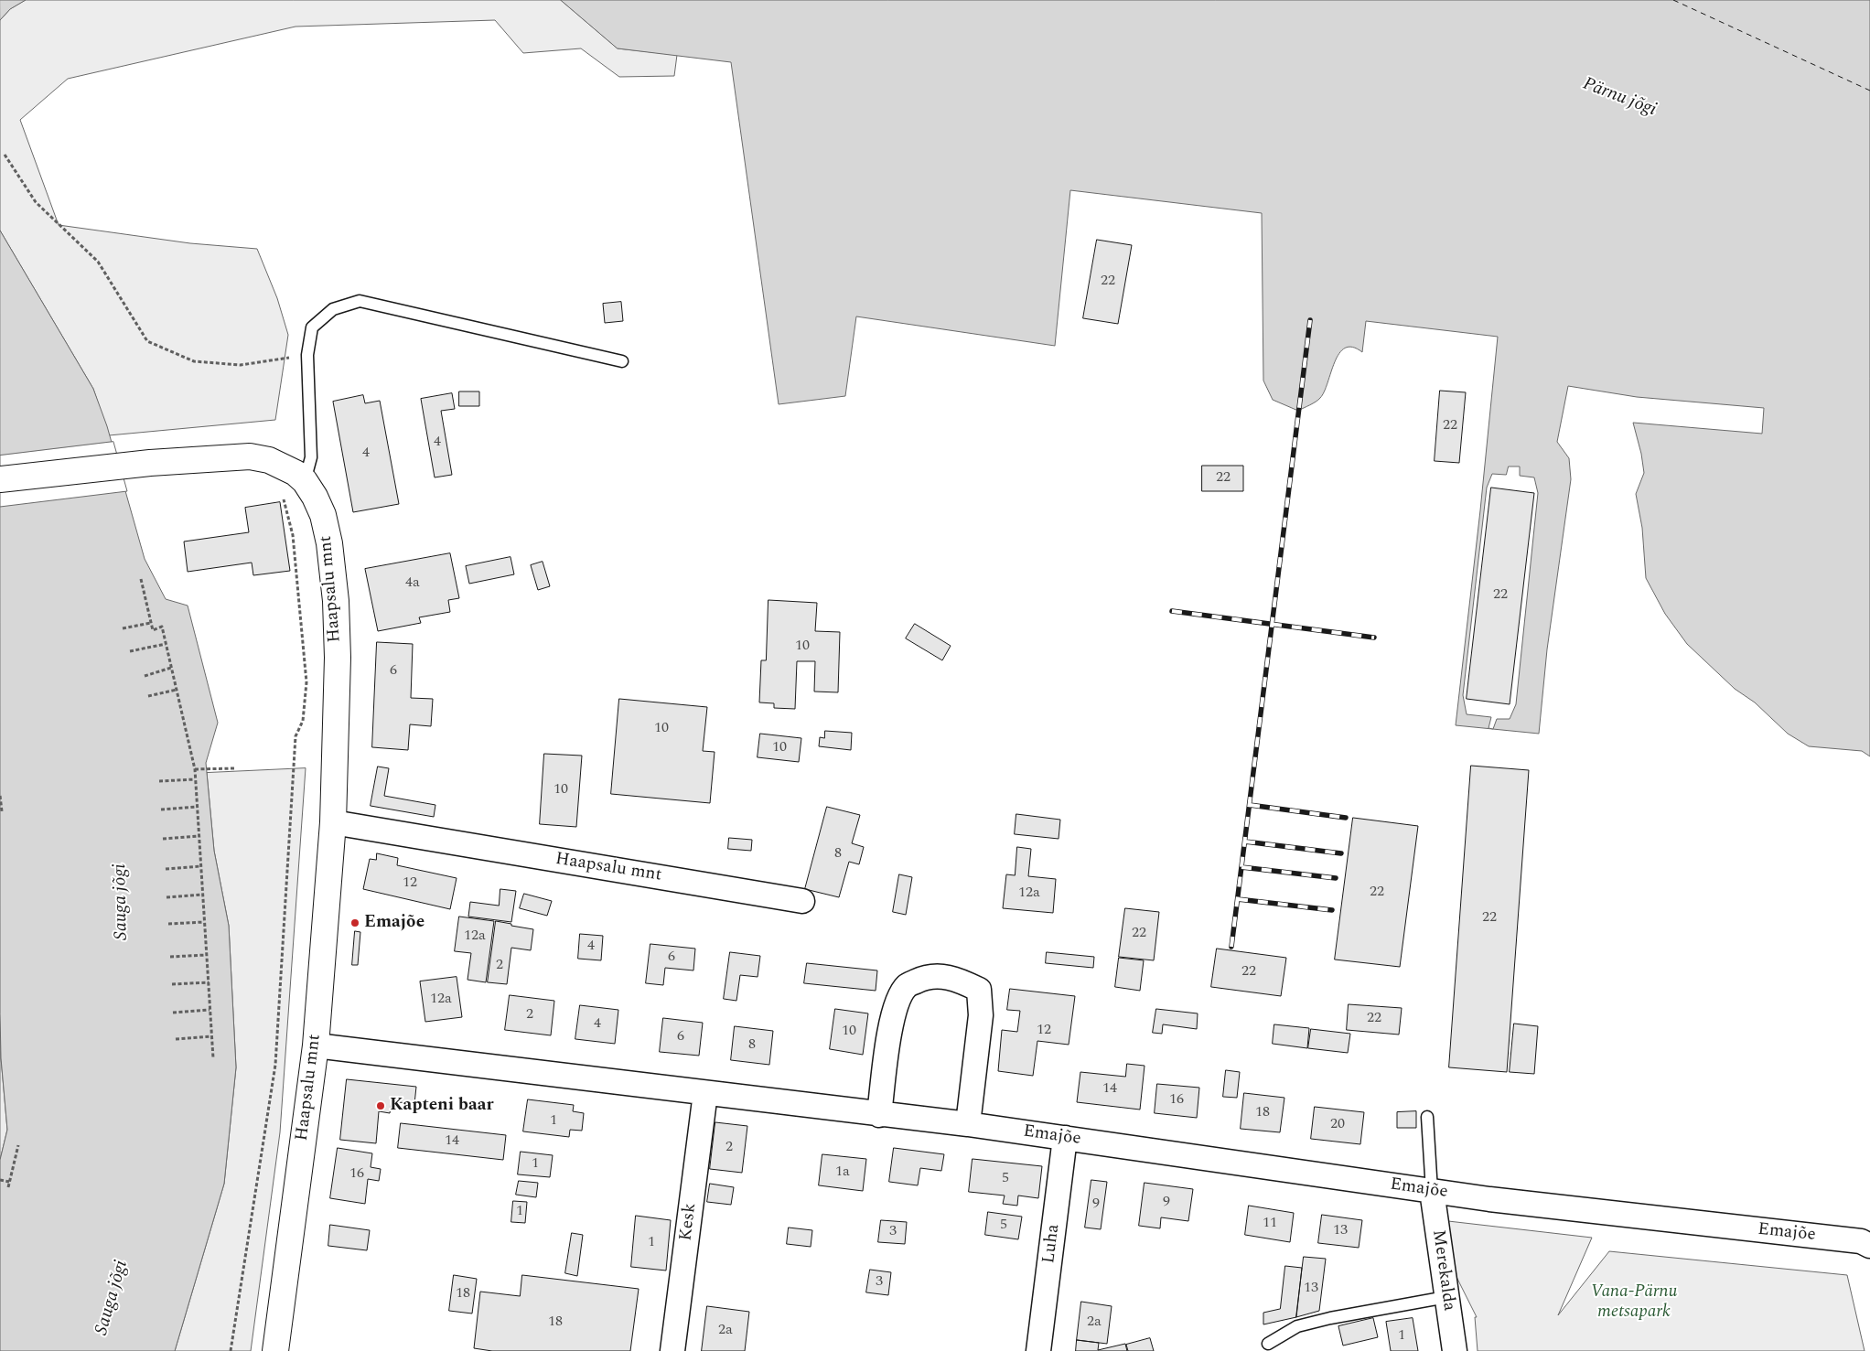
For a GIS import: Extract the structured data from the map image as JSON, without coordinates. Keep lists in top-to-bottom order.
{
  "streets": {
    "main road": ["Haapsalu mnt"],
    "street": [
      "Emajõe",
      "Kesk",
      "Luha",
      "Merekalda"
    ]
  },
  "crossings": [
    ["Haapsalu mnt", "Emajõe"],
    ["Emajõe", "Kesk"],
    ["Emajõe", "Luha"],
    ["Emajõe", "Merekalda"]
  ],
  "water": ["Pärnu jõgi", "Sauga jõgi"],
  "parks": ["Vana-Pärnu metsapark"],
  "places": ["Emajõe", "Kapteni baar"],
  "house_numbers": [
    "22",
    "22",
    "4",
    "4",
    "22",
    "4a",
    "22",
    "10",
    "6",
    "10",
    "10",
    "10",
    "8",
    "12",
    "22",
    "12a",
    "22",
    "22",
    "12a",
    "4",
    "6",
    "2",
    "22",
    "12a",
    "2",
    "22",
    "4",
    "12",
    "10",
    "6",
    "8",
    "14",
    "16",
    "18",
    "1",
    "20",
    "14",
    "2",
    "1",
    "1a",
    "16",
    "5",
    "9",
    "9",
    "1",
    "11",
    "5",
    "13",
    "3",
    "1",
    "3",
    "13",
    "18",
    "18",
    "2a",
    "2a",
    "1"
  ]
}
